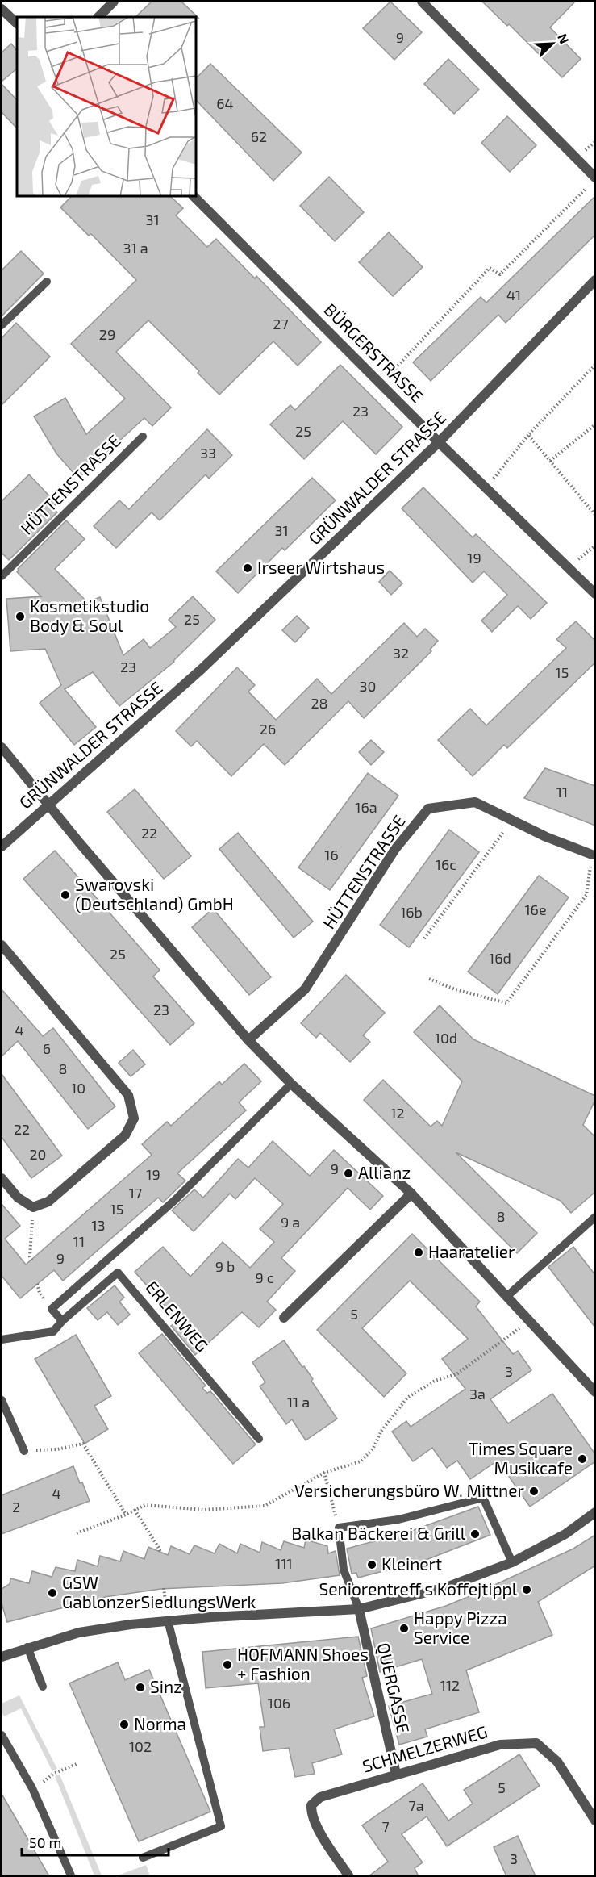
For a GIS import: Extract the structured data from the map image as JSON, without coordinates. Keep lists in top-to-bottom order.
{
  "streets": {
    "street": [
      "BÜRGERSTRASSE",
      "GRÜNWALDER STRASSE",
      "HÜTTENSTRASSE",
      "QUERGASSE",
      "SCHMELZERWEG"
    ],
    "lane": ["ERLENWEG"]
  },
  "crossings": [
    ["BÜRGERSTRASSE", "GRÜNWALDER STRASSE"],
    ["QUERGASSE", "SCHMELZERWEG"]
  ],
  "places": [
    "Irseer Wirtshaus",
    "Kosmetikstudio Body & Soul",
    "Swarovski (Deutschland) GmbH",
    "Allianz",
    "Haaratelier",
    "Times Square Musikcafe",
    "Versicherungsbüro W. Mittner",
    "Balkan Bäckerei & Grill",
    "Kleinert",
    "Seniorentreff s Koffejtippl",
    "GSW GablonzerSiedlungsWerk",
    "Happy Pizza Service",
    "HOFMANN Shoes + Fashion",
    "Sinz",
    "Norma"
  ],
  "house_numbers": [
    "9",
    "64",
    "62",
    "31",
    "31 a",
    "41",
    "27",
    "29",
    "23",
    "25",
    "33",
    "31",
    "19",
    "25",
    "32",
    "23",
    "15",
    "30",
    "28",
    "26",
    "11",
    "16a",
    "22",
    "16",
    "16c",
    "16e",
    "16b",
    "25",
    "16d",
    "23",
    "4",
    "10d",
    "6",
    "8",
    "10",
    "12",
    "22",
    "20",
    "9",
    "19",
    "17",
    "15",
    "8",
    "9 a",
    "13",
    "11",
    "9",
    "9 b",
    "9 c",
    "5",
    "3",
    "3a",
    "11 a",
    "4",
    "2",
    "111",
    "112",
    "106",
    "102",
    "5",
    "7a",
    "7",
    "3"
  ],
  "scale_bar": "50 m",
  "north": "top right"
}
